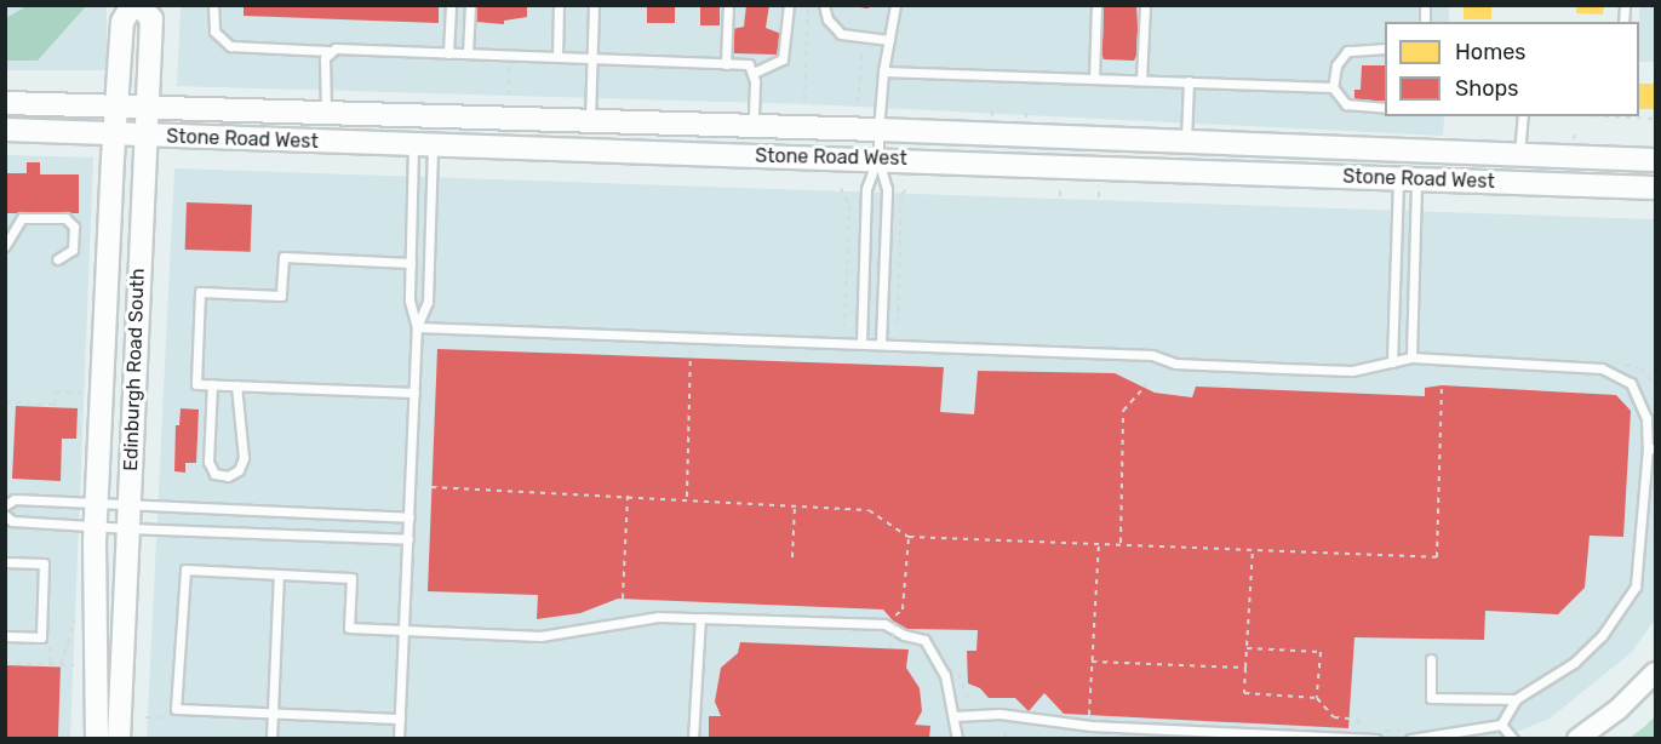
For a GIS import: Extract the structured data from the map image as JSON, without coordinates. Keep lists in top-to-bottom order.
{
  "streets": {
    "main road": ["Stone Road West", "Edinburgh Road South"]
  },
  "crossings": [
    ["Stone Road West", "Edinburgh Road South"]
  ],
  "legend": ["Homes", "Shops"]
}
